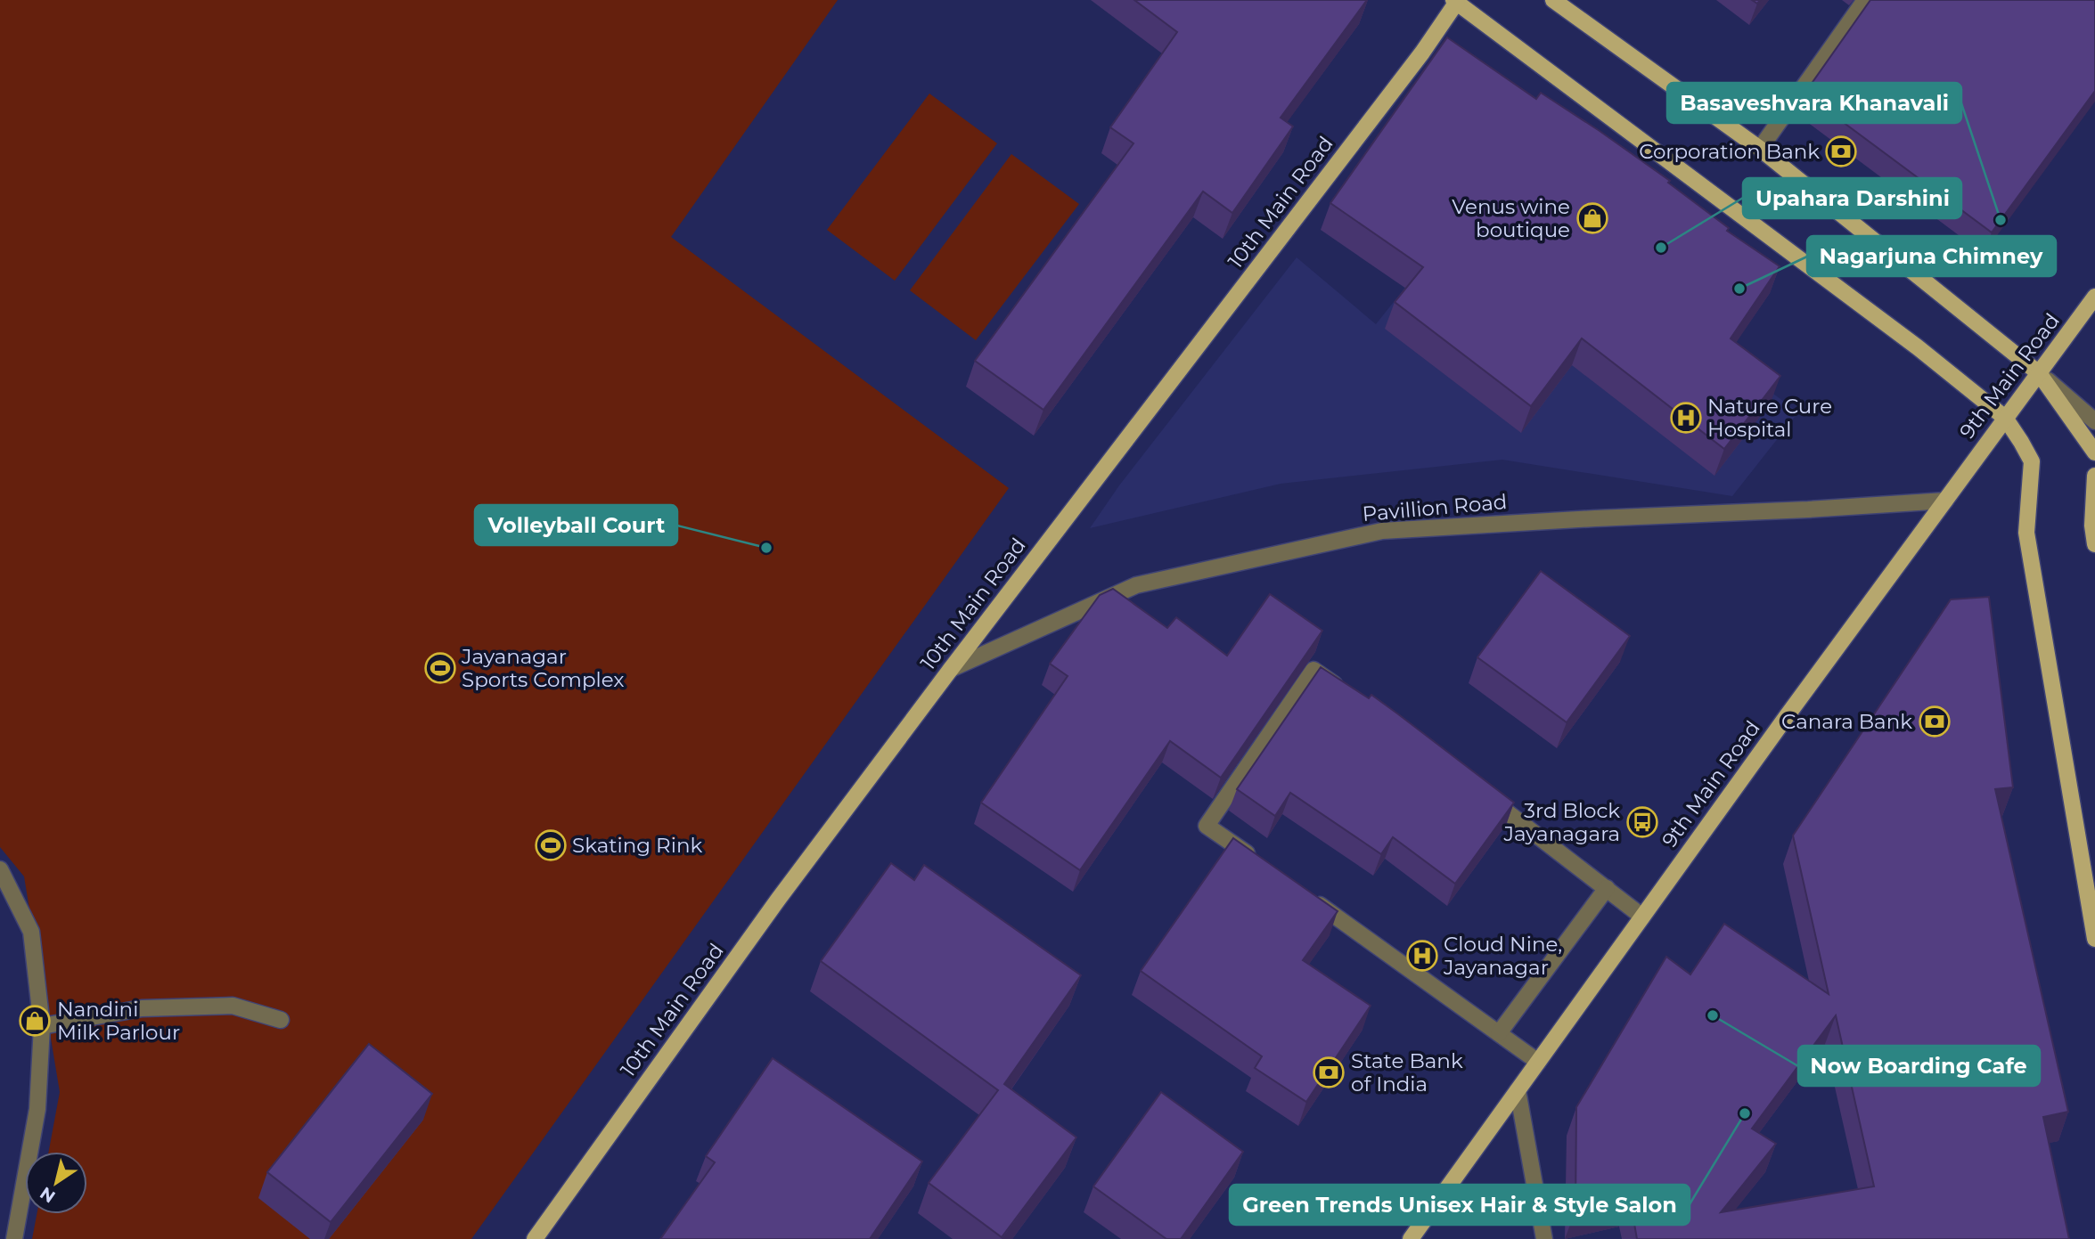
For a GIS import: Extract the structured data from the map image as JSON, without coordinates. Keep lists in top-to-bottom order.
{
  "streets": {
    "main road": ["10th Main Road", "9th Main Road"],
    "street": ["Pavillion Road"]
  },
  "crossings": [
    ["10th Main Road", "Pavillion Road"],
    ["9th Main Road", "Pavillion Road"]
  ],
  "places": {
    "bank": ["Corporation Bank", "Canara Bank", "State Bank of India"],
    "shop": ["Venus wine boutique", "Nandini Milk Parlour"],
    "other": [
      "Basaveshvara Khanavali",
      "Upahara Darshini",
      "Nagarjuna Chimney",
      "Volleyball Court",
      "Now Boarding Cafe",
      "Green Trends Unisex Hair & Style Salon"
    ],
    "hospital": ["Nature Cure Hospital", "Cloud Nine, Jayanagar"],
    "sports": ["Jayanagar Sports Complex", "Skating Rink"],
    "bus stop": ["3rd Block Jayanagara"]
  },
  "north": "bottom left"
}
